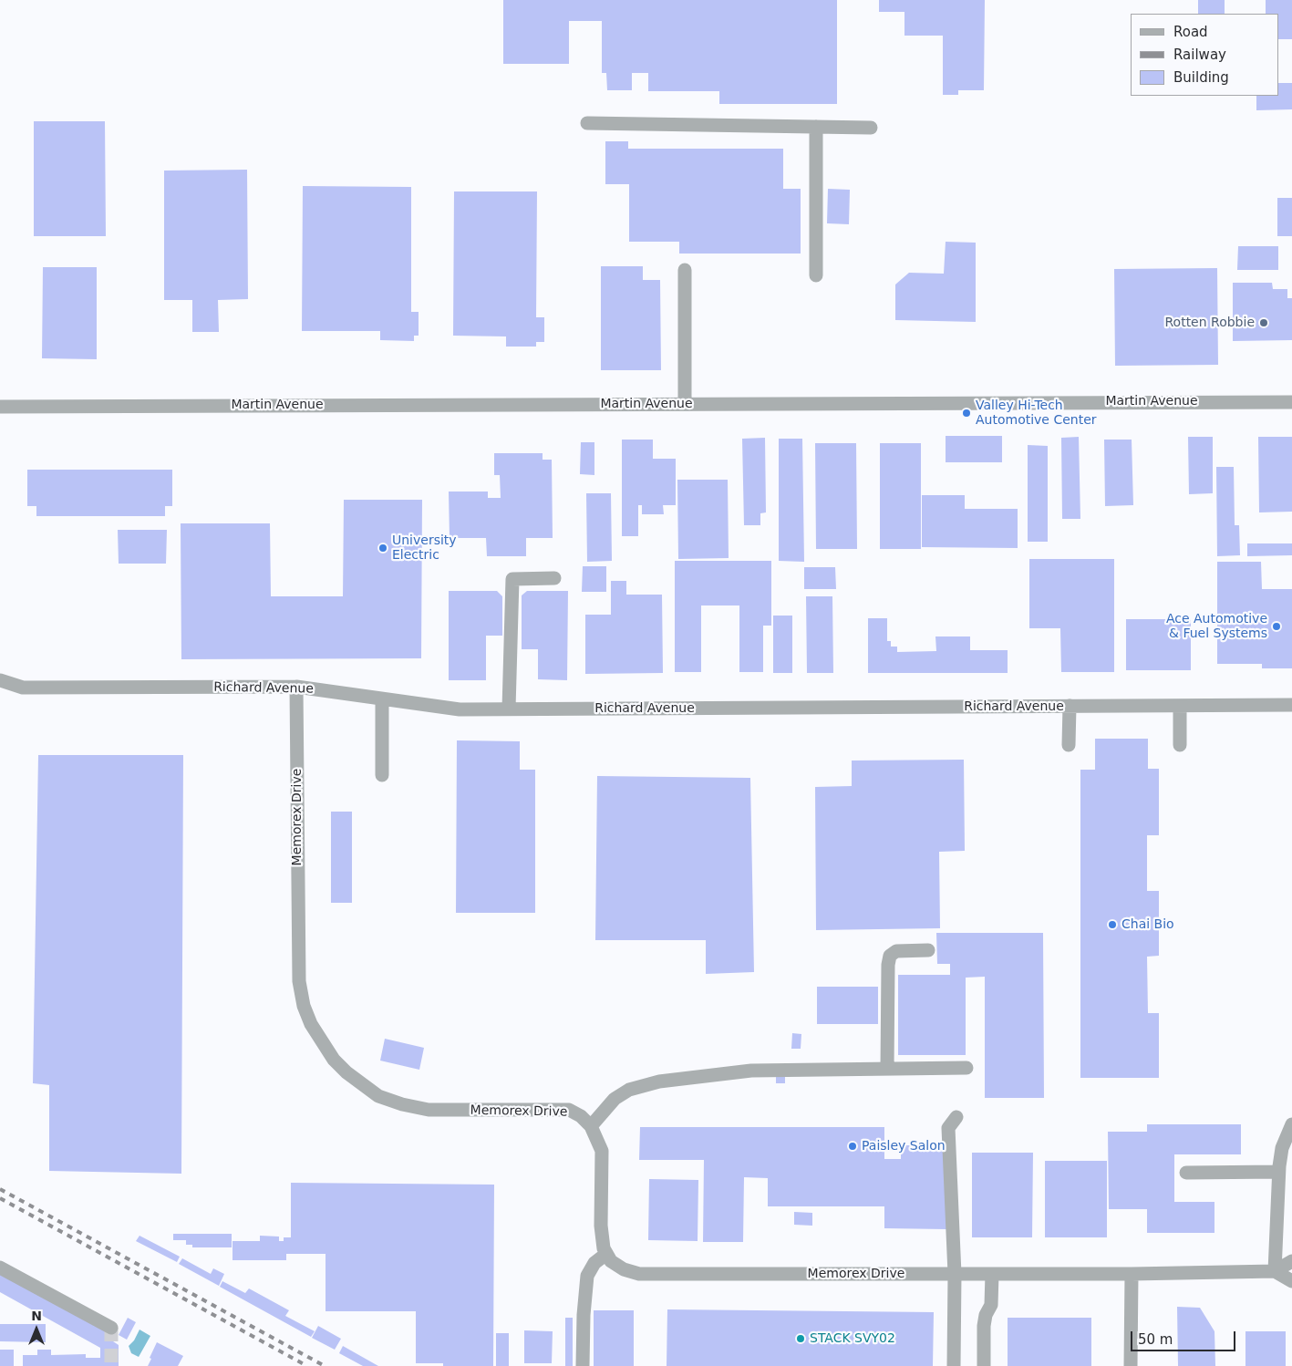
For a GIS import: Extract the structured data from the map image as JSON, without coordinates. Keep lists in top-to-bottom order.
{
  "streets": {
    "street": ["Martin Avenue", "Richard Avenue", "Memorex Drive"]
  },
  "crossings": [
    ["Richard Avenue", "Memorex Drive"]
  ],
  "places": [
    "Rotten Robbie",
    "Valley Hi-Tech Automotive Center",
    "University Electric",
    "Ace Automotive & Fuel Systems",
    "Chai Bio",
    "Paisley Salon",
    "STACK SVY02"
  ],
  "legend": ["Road", "Railway", "Building"],
  "scale_bar": "50 m",
  "north": "top"
}
